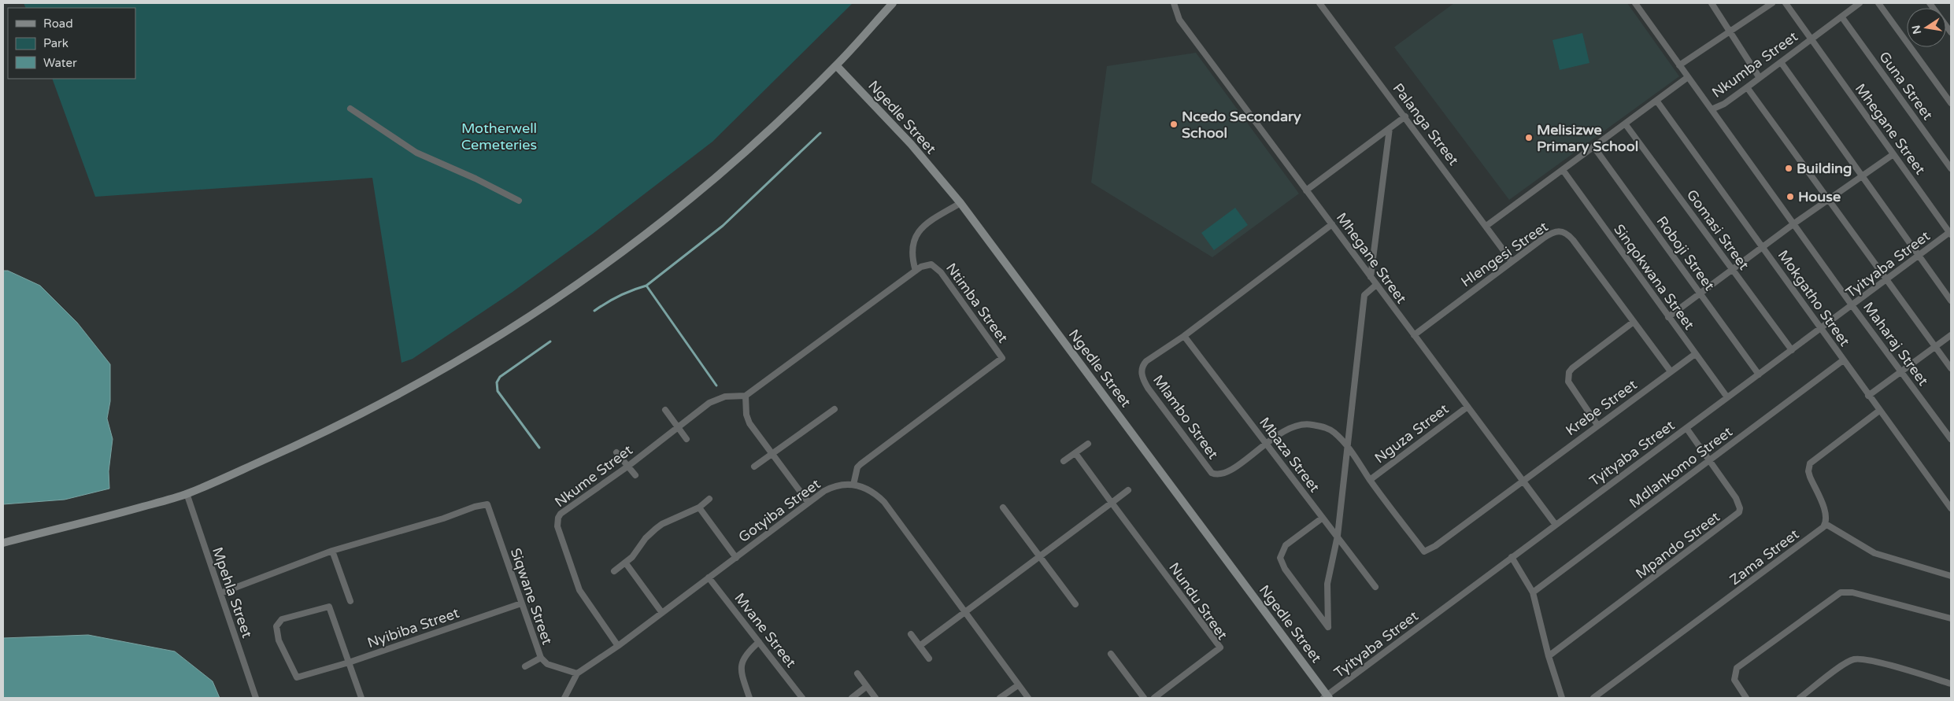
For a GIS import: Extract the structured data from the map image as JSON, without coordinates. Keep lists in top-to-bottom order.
{
  "streets": {
    "main road": ["Ngedle Street"],
    "street": [
      "Nkumba Street",
      "Guna Street",
      "Palanga Street",
      "Mhegane Street",
      "Gomasi Street",
      "Roboji Street",
      "Hlengesi Street",
      "Tyityaba Street",
      "Sinqokwana Street",
      "Mokgatho Street",
      "Ntimba Street",
      "Maharaj Street",
      "Krebe Street",
      "Mlambo Street",
      "Nguza Street",
      "Mbaza Street",
      "Mdlankomo Street",
      "Nkume Street",
      "Gotyiba Street",
      "Mpando Street",
      "Zama Street",
      "Mpehla Street",
      "Siqwane Street",
      "Nundu Street",
      "Nyibiba Street",
      "Mvane Street"
    ]
  },
  "crossings": [
    ["Nkumba Street", "Mhegane Street"],
    ["Nkumba Street", "Maharaj Street"],
    ["Ngedle Street", "Tyityaba Street"],
    ["Palanga Street", "Hlengesi Street"],
    ["Mhegane Street", "Hlengesi Street"],
    ["Mhegane Street", "Tyityaba Street"],
    ["Mhegane Street", "Krebe Street"],
    ["Mhegane Street", "Mlambo Street"],
    ["Mhegane Street", "Nguza Street"],
    ["Gomasi Street", "Tyityaba Street"],
    ["Roboji Street", "Tyityaba Street"],
    ["Hlengesi Street", "Krebe Street"],
    ["Tyityaba Street", "Sinqokwana Street"],
    ["Tyityaba Street", "Mokgatho Street"],
    ["Tyityaba Street", "Maharaj Street"],
    ["Tyityaba Street", "Mpando Street"],
    ["Sinqokwana Street", "Krebe Street"],
    ["Mokgatho Street", "Mdlankomo Street"],
    ["Ntimba Street", "Nkume Street"],
    ["Ntimba Street", "Gotyiba Street"],
    ["Krebe Street", "Mlambo Street"],
    ["Mlambo Street", "Nguza Street"],
    ["Mlambo Street", "Mbaza Street"],
    ["Mdlankomo Street", "Mpando Street"],
    ["Nkume Street", "Gotyiba Street"],
    ["Gotyiba Street", "Siqwane Street"],
    ["Gotyiba Street", "Mvane Street"],
    ["Siqwane Street", "Nyibiba Street"]
  ],
  "parks": ["Motherwell Cemeteries"],
  "places": [
    "Ncedo Secondary School",
    "Melisizwe Primary School",
    "Building",
    "House"
  ],
  "legend": ["Road", "Park", "Water"],
  "north": "left"
}
